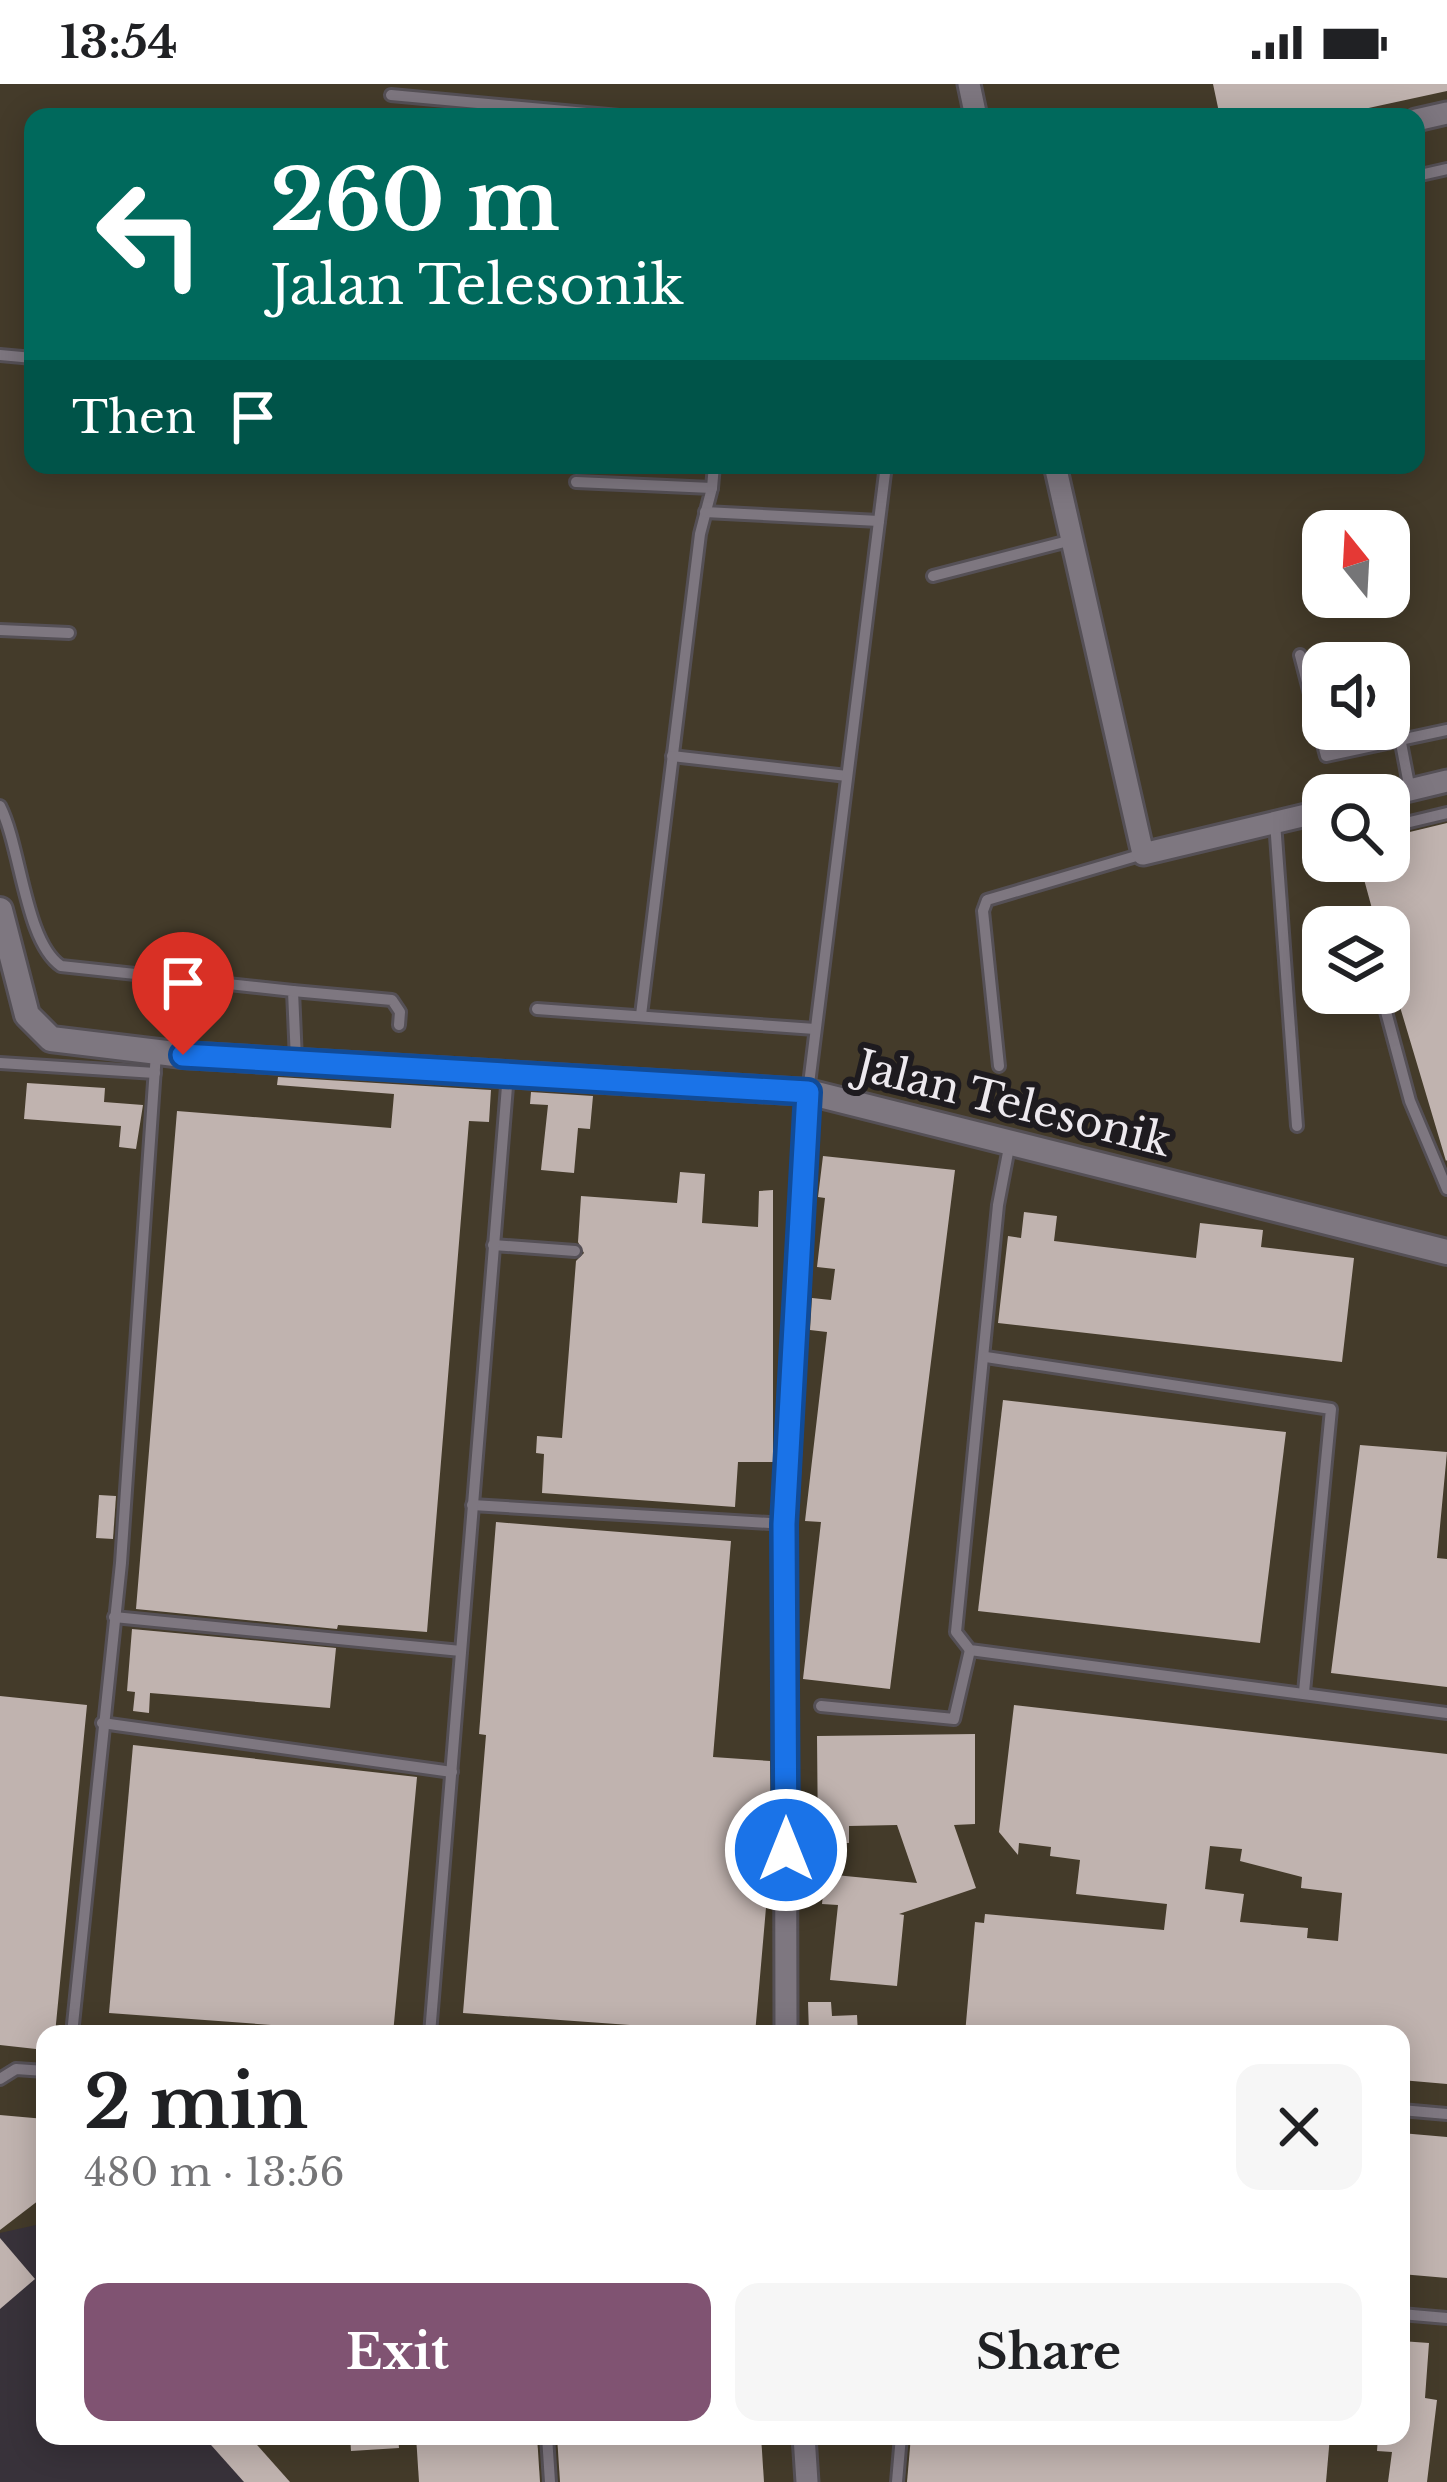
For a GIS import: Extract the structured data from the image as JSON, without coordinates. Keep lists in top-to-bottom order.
{
  "streets": {
    "street": ["Jalan Telesonik"]
  },
  "north": "top",
  "page": {
    "status": "13:54",
    "turn": ["260 m", "Jalan Telesonik"],
    "then": "Then",
    "heading": ["2 min", "480 m · 13:56"],
    "buttons": ["Exit", "Share"]
  }
}
